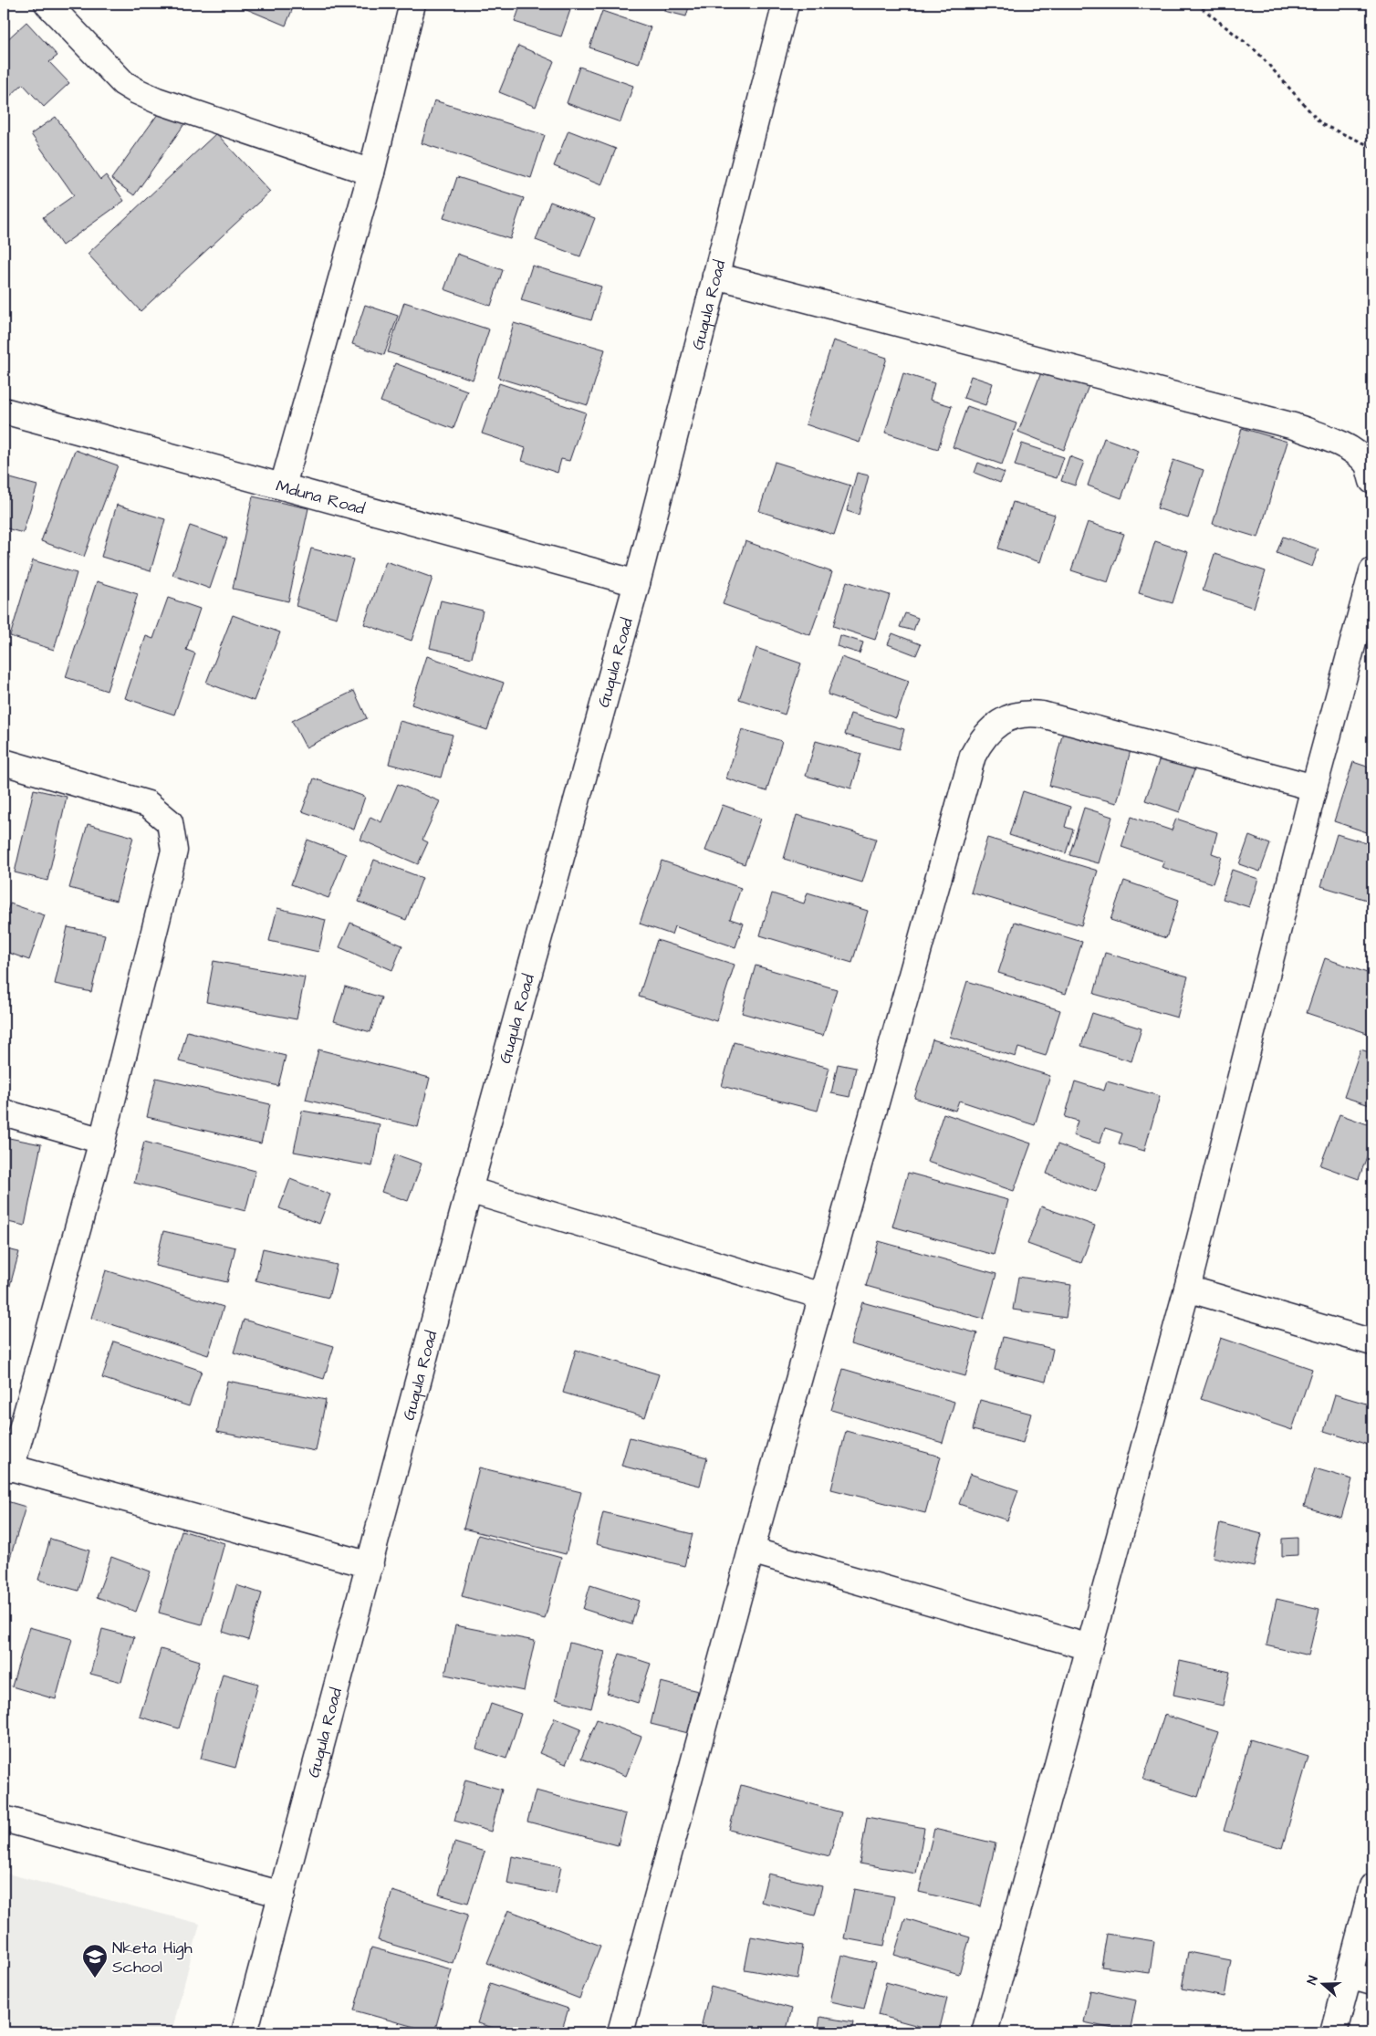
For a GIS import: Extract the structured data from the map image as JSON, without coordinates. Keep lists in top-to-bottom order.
{
  "streets": {
    "street": ["Guqula Road", "Mduna Road"]
  },
  "crossings": [
    ["Guqula Road", "Mduna Road"]
  ],
  "places": {
    "school or university": ["Nketa High School"]
  },
  "north": "left"
}
